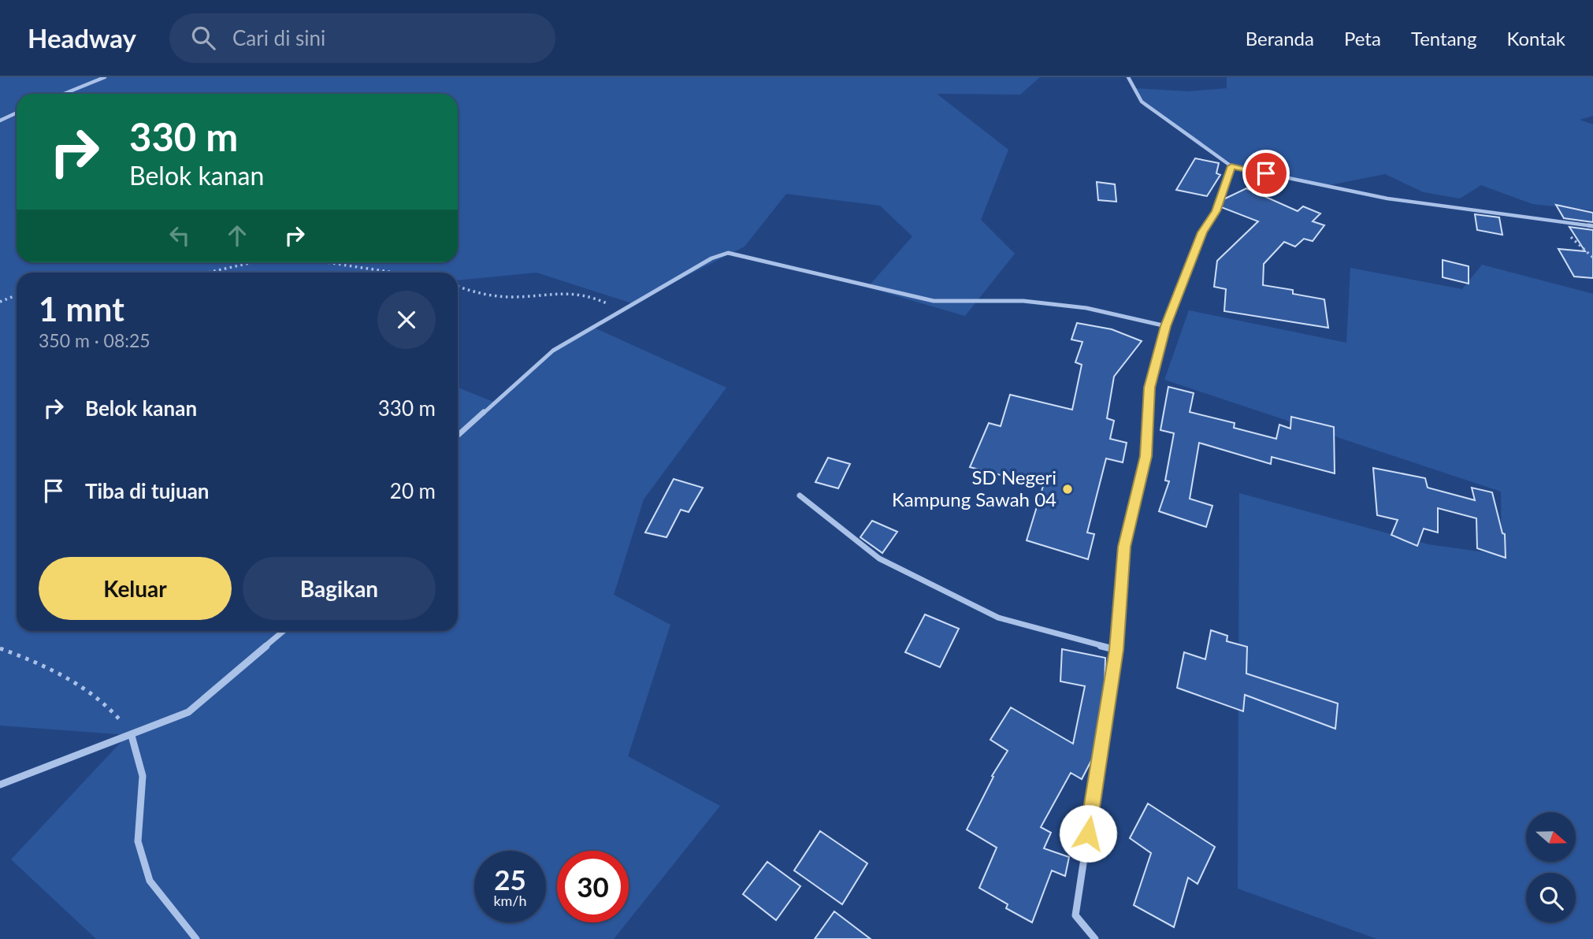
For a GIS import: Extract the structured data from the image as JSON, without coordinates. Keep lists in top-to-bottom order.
{
  "places": ["SD Negeri Kampung Sawah 04"],
  "north": "right",
  "page": {
    "header": "Headway",
    "search": "Cari di sini",
    "nav": [
      "Beranda",
      "Peta",
      "Tentang",
      "Kontak"
    ],
    "turn": ["330 m", "Belok kanan"],
    "heading": ["1 mnt", "350 m · 08:25"],
    "list": [
      {
        "name": "Belok kanan",
        "value": "330 m"
      },
      {
        "name": "Tiba di tujuan",
        "value": "20 m"
      }
    ],
    "buttons": ["Keluar", "Bagikan"],
    "speed": "25 km/h",
    "limit": "30"
  }
}
